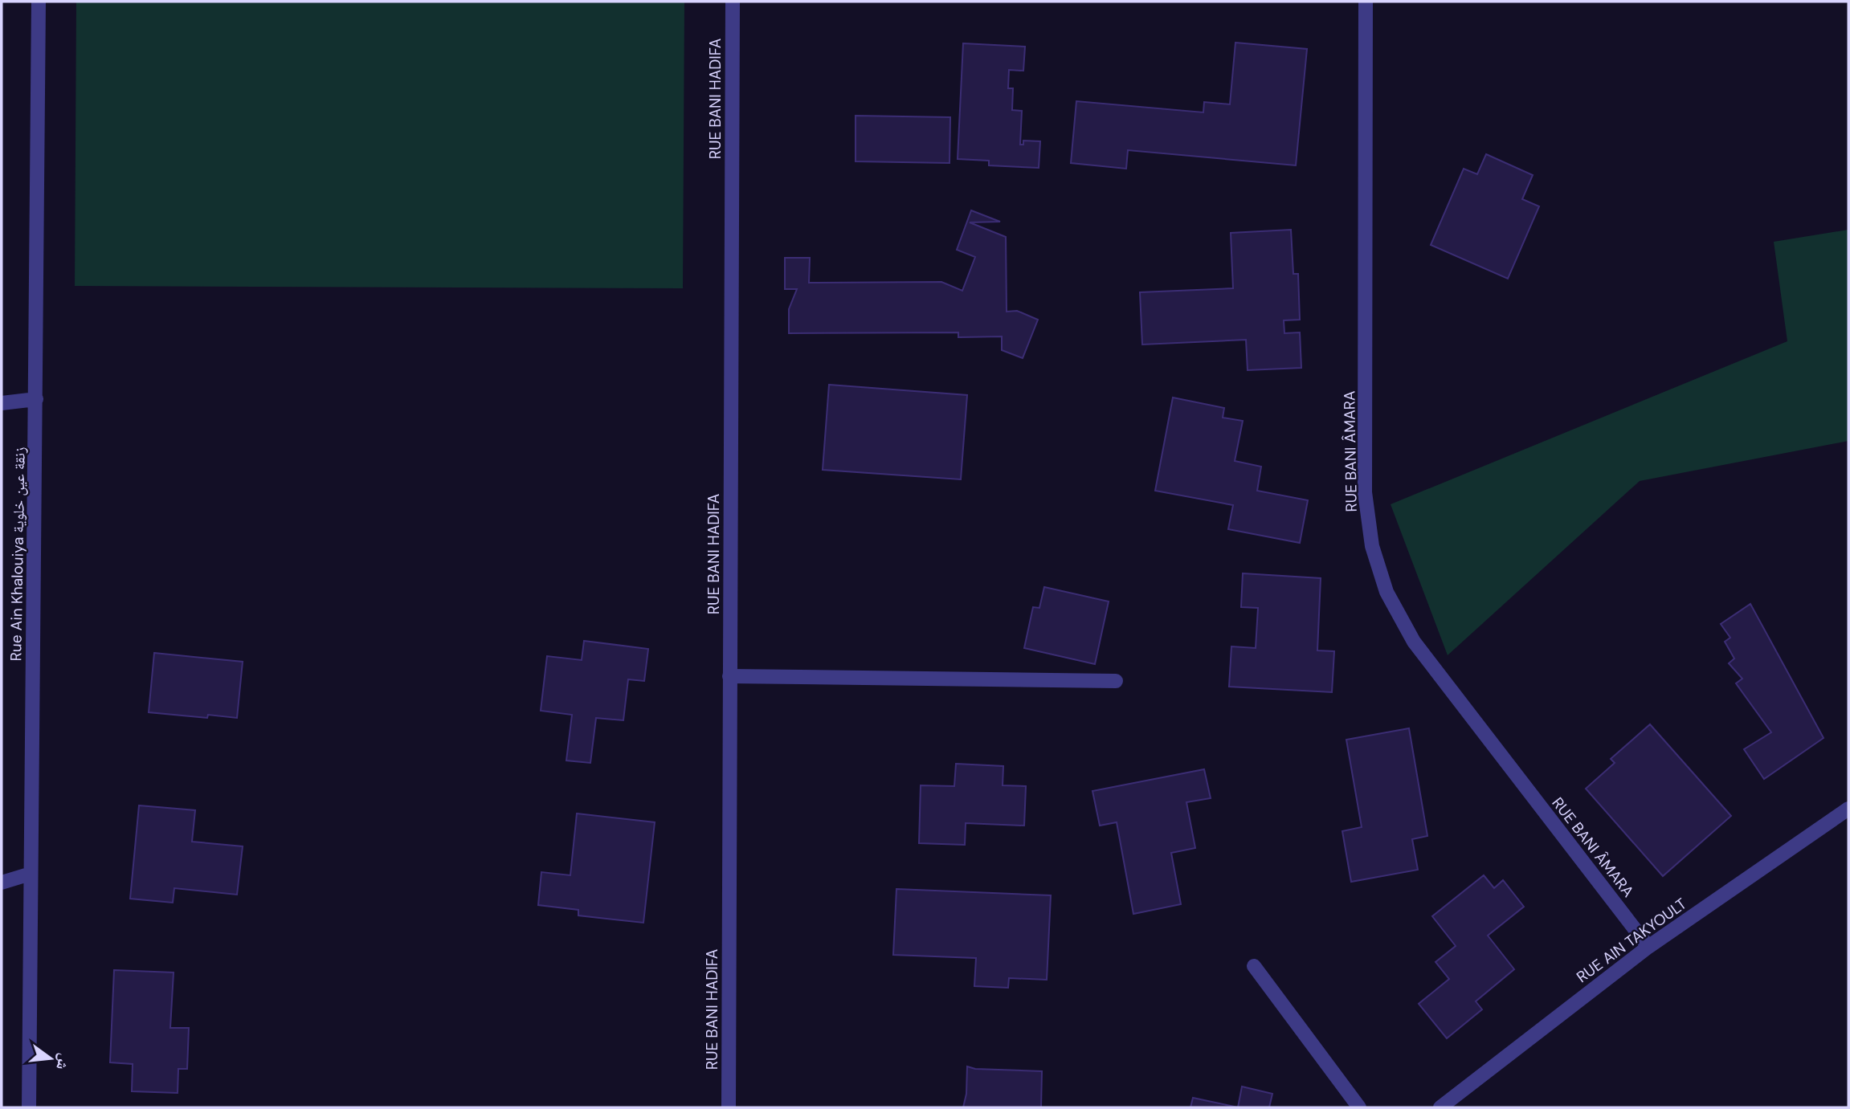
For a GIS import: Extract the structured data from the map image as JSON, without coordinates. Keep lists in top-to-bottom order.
{
  "streets": {
    "street": [
      "RUE BANI HADIFA",
      "RUE BANI ÂMARA",
      "Rue Ain Khalouiya زنقة عين خلوية",
      "RUE AIN TAKYOULT"
    ]
  },
  "crossings": [
    ["RUE BANI ÂMARA", "RUE AIN TAKYOULT"]
  ],
  "north": "right"
}
